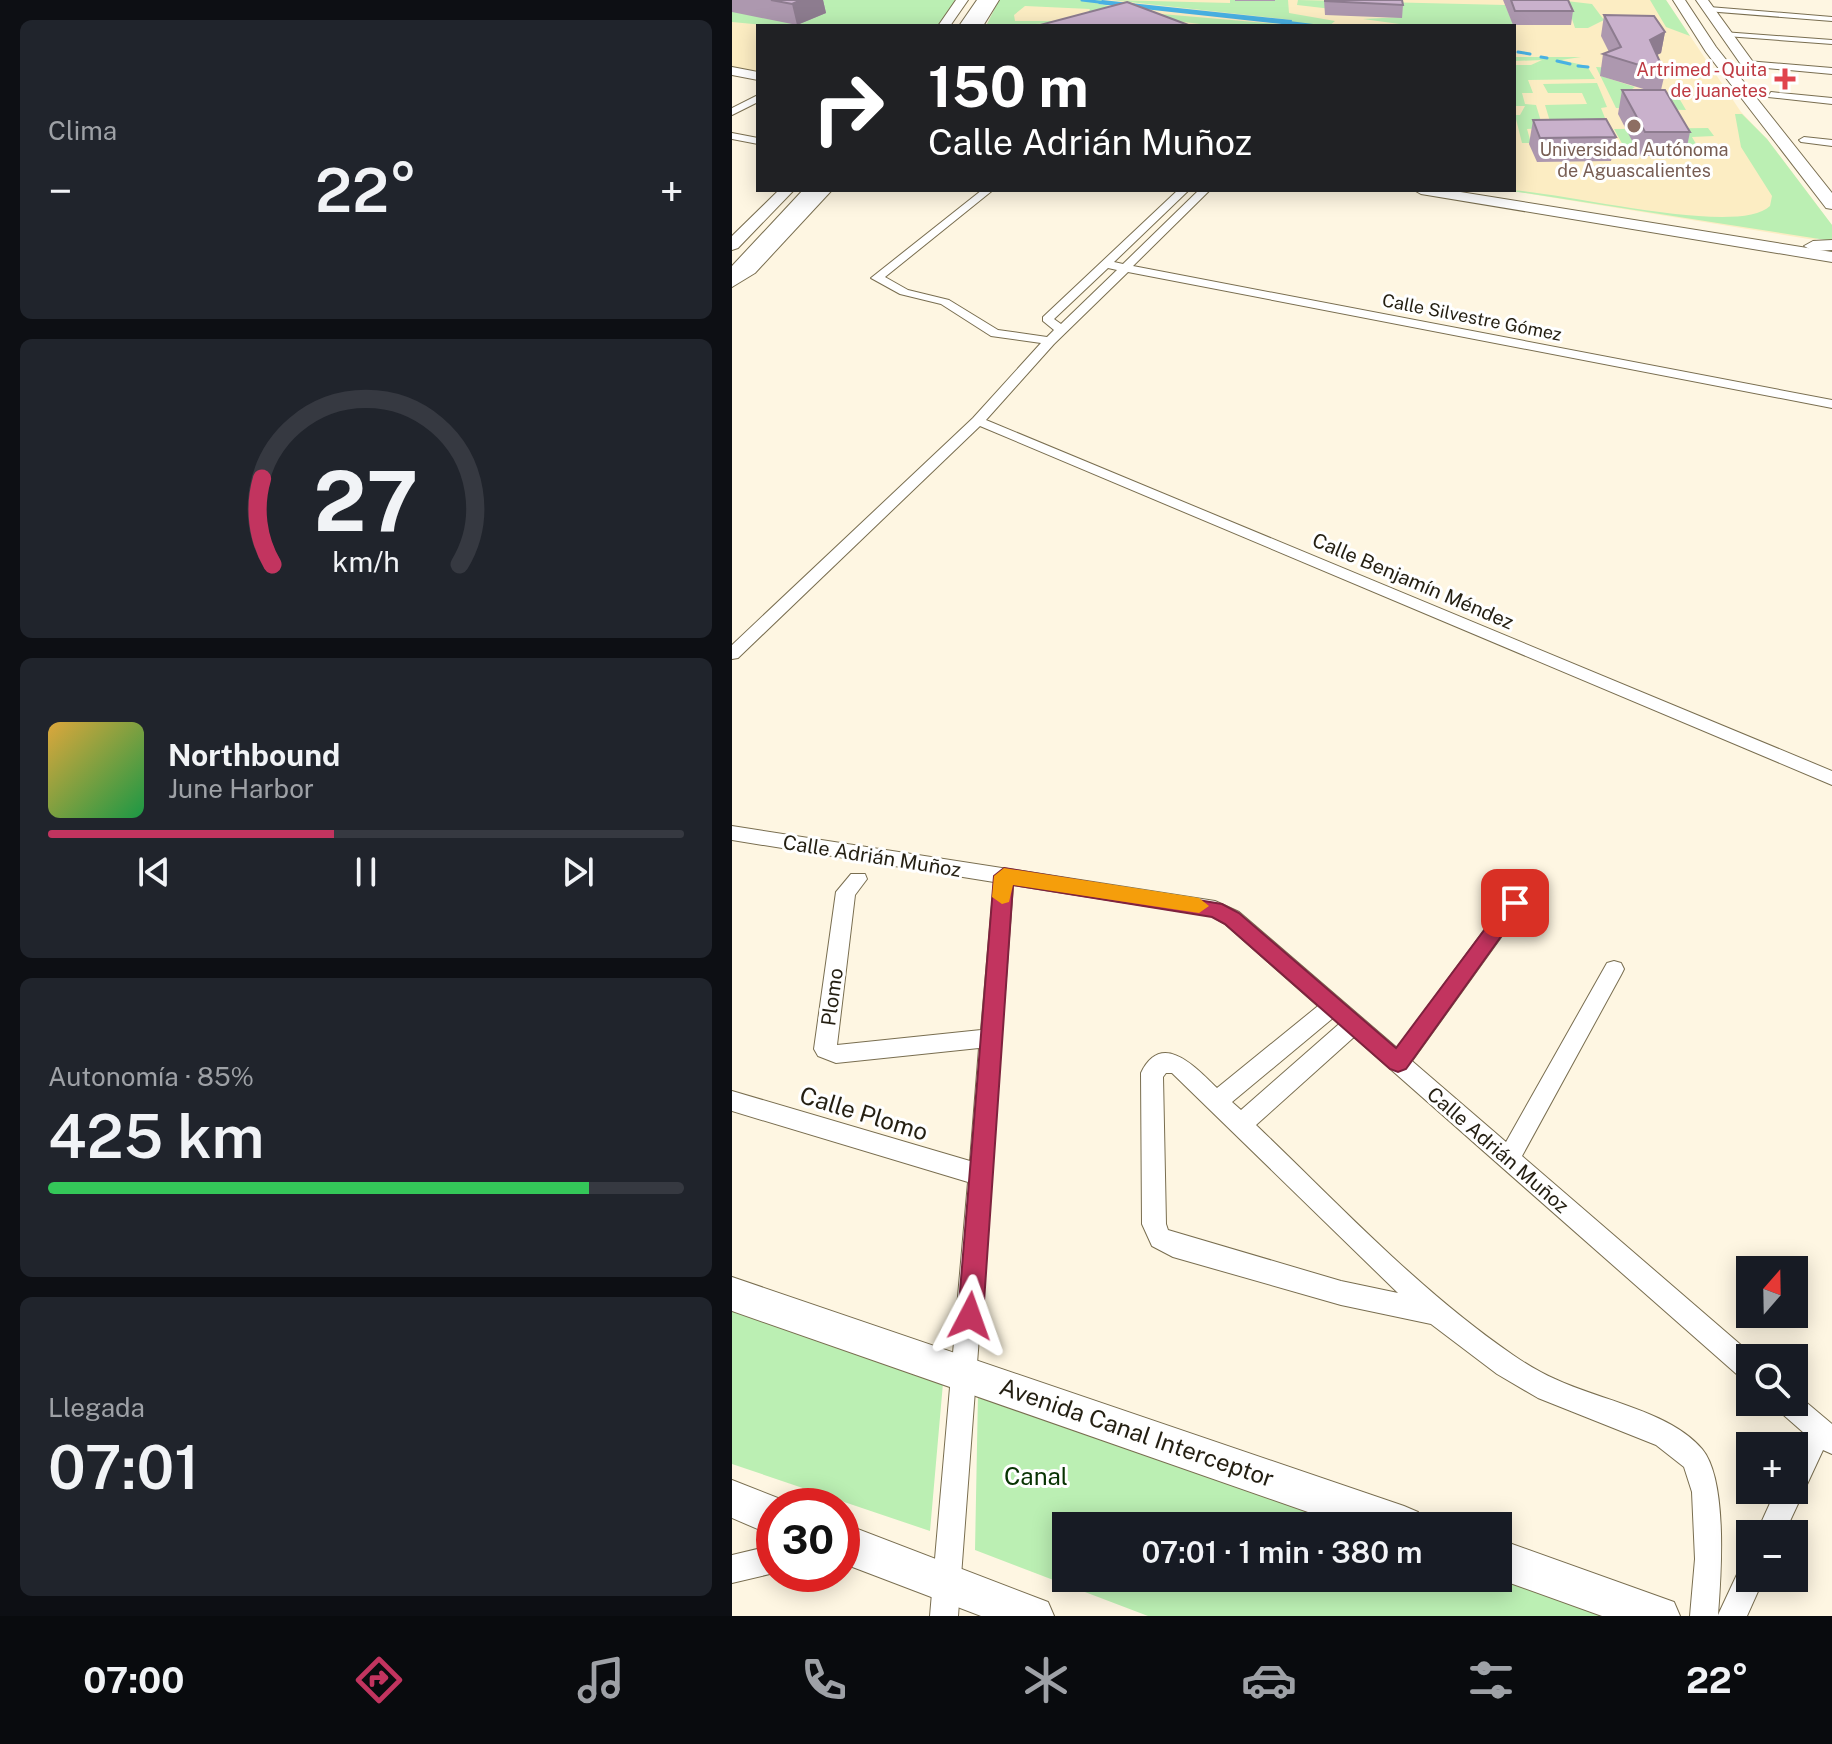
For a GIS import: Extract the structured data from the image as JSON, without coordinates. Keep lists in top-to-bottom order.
{
  "streets": {
    "street": [
      "Calle Silvestre Gómez",
      "Calle Benjamín Méndez",
      "Calle Adrián Muñoz",
      "Plomo",
      "Calle Plomo",
      "Avenida Canal Interceptor"
    ]
  },
  "parks": ["Canal"],
  "places": {
    "health": ["Artrimed - Quita de juanetes"],
    "other": ["Universidad Autónoma de Aguascalientes"]
  },
  "north": "top",
  "page": {
    "tile": [
      "Clima",
      ["Autonomía · 85%", "425 km"],
      ["Llegada", "07:01"]
    ],
    "turn": ["150 m", "Calle Adrián Muñoz"],
    "heat": ["−", "22°", "+"],
    "song": ["Northbound", "June Harbor"],
    "map_buttons": ["+", "−"],
    "limit": "30",
    "trip": "07:01 · 1 min · 380 m",
    "tabs": ["07:00", "22°"],
    "gauge": ["27", "km/h"]
  }
}
